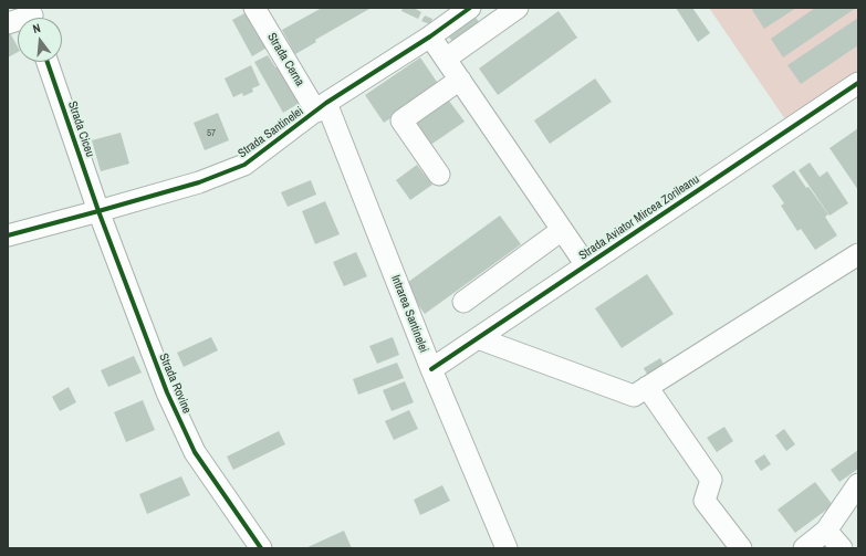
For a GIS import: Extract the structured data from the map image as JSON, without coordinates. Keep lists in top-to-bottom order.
{
  "streets": {
    "street": [
      "Strada Cerna",
      "Strada Ciceu",
      "Strada Santinelei",
      "Strada Aviator Mircea Zorileanu",
      "Intrarea Santinelei",
      "Strada Rovine"
    ]
  },
  "crossings": [
    ["Strada Cerna", "Strada Santinelei"],
    ["Strada Cerna", "Intrarea Santinelei"],
    ["Strada Ciceu", "Strada Santinelei"],
    ["Strada Ciceu", "Strada Rovine"],
    ["Strada Santinelei", "Intrarea Santinelei"],
    ["Strada Santinelei", "Strada Rovine"],
    ["Strada Aviator Mircea Zorileanu", "Intrarea Santinelei"]
  ],
  "house_numbers": ["57"],
  "north": "top"
}
